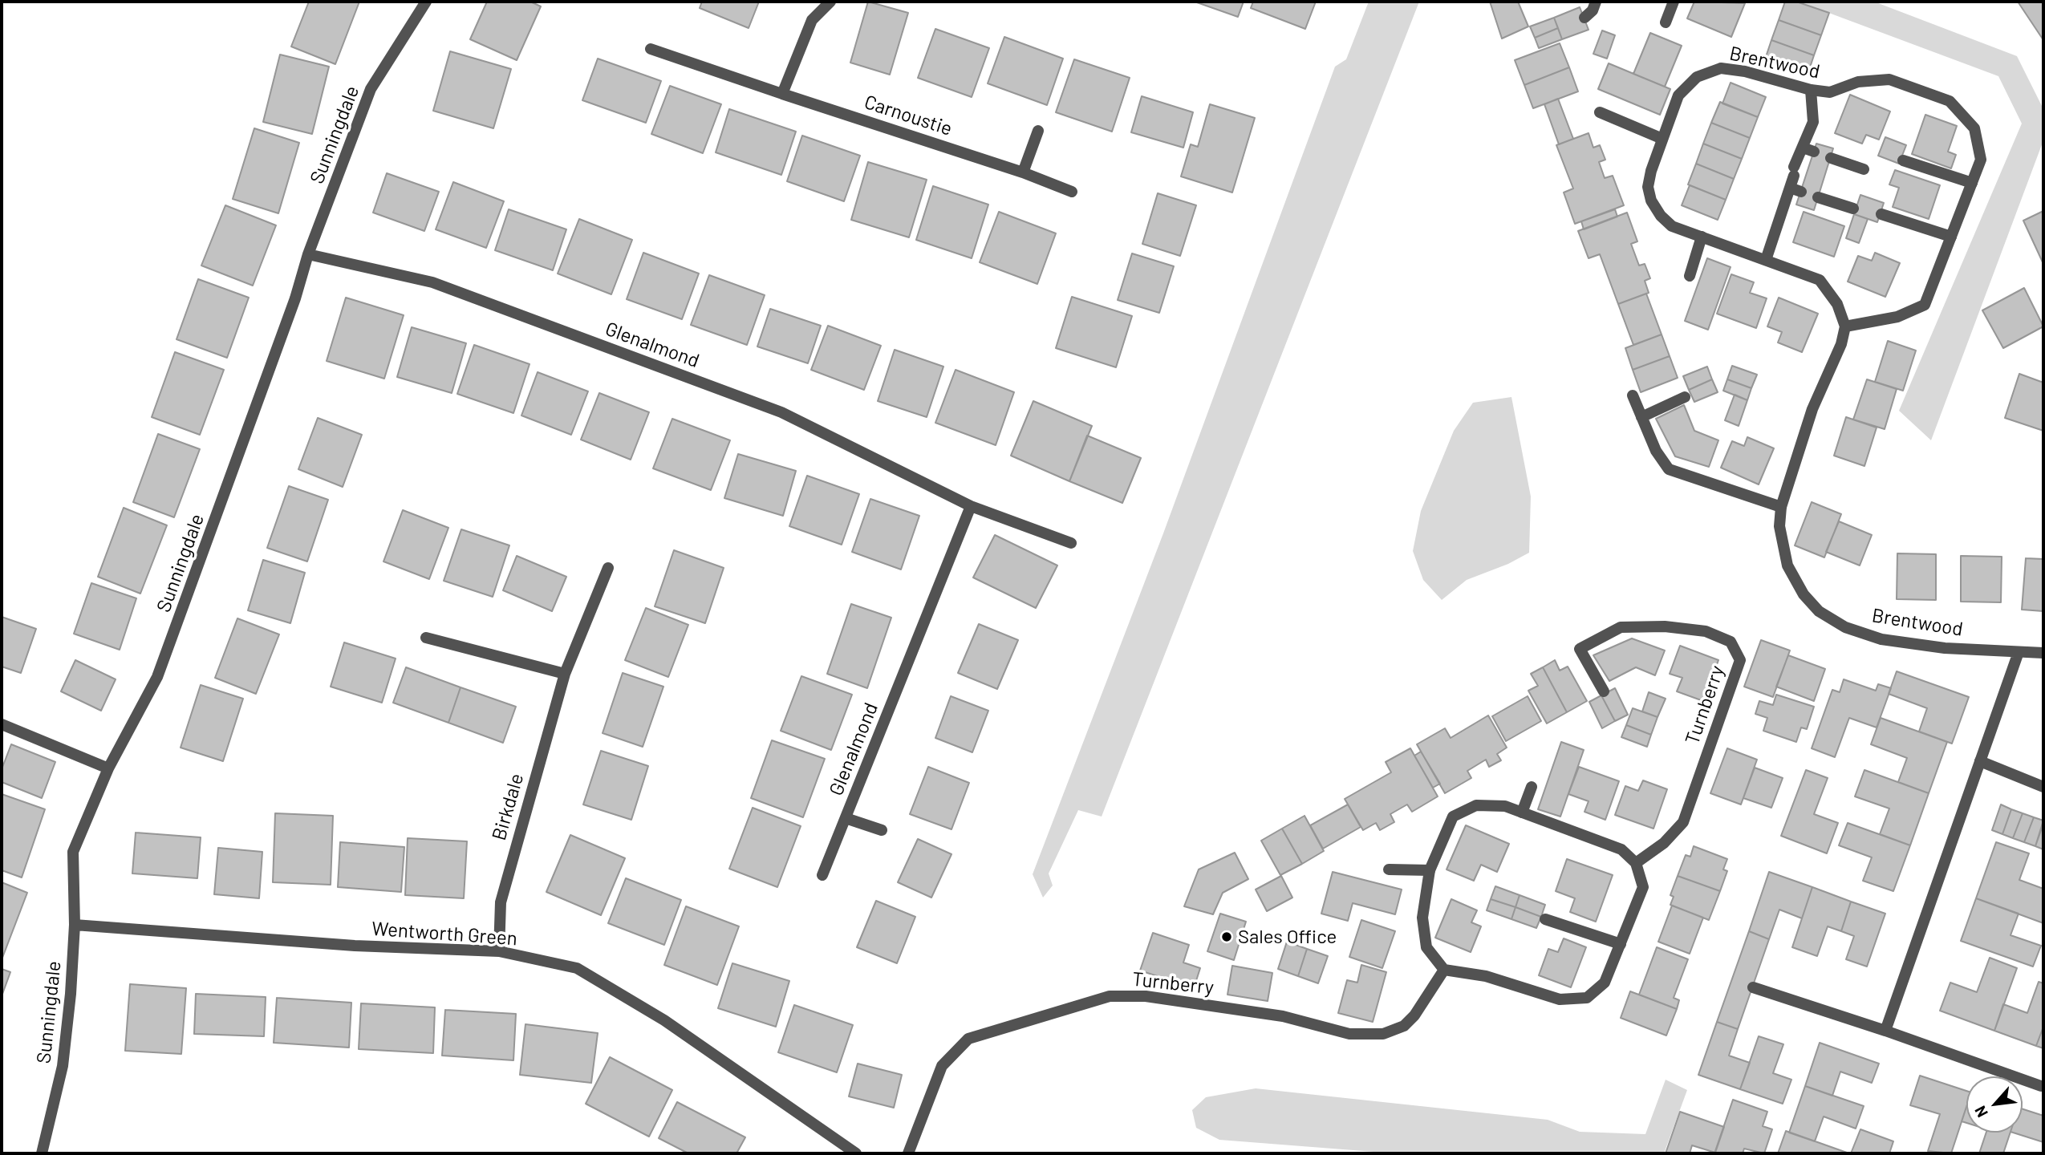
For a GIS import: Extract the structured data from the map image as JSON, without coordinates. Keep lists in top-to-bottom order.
{
  "streets": {
    "street": [
      "Brentwood",
      "Carnoustie",
      "Sunningdale",
      "Glenalmond",
      "Turnberry",
      "Birkdale",
      "Wentworth Green"
    ]
  },
  "crossings": [
    ["Sunningdale", "Glenalmond"],
    ["Sunningdale", "Wentworth Green"],
    ["Birkdale", "Wentworth Green"]
  ],
  "places": ["Sales Office"],
  "north": "bottom left"
}
